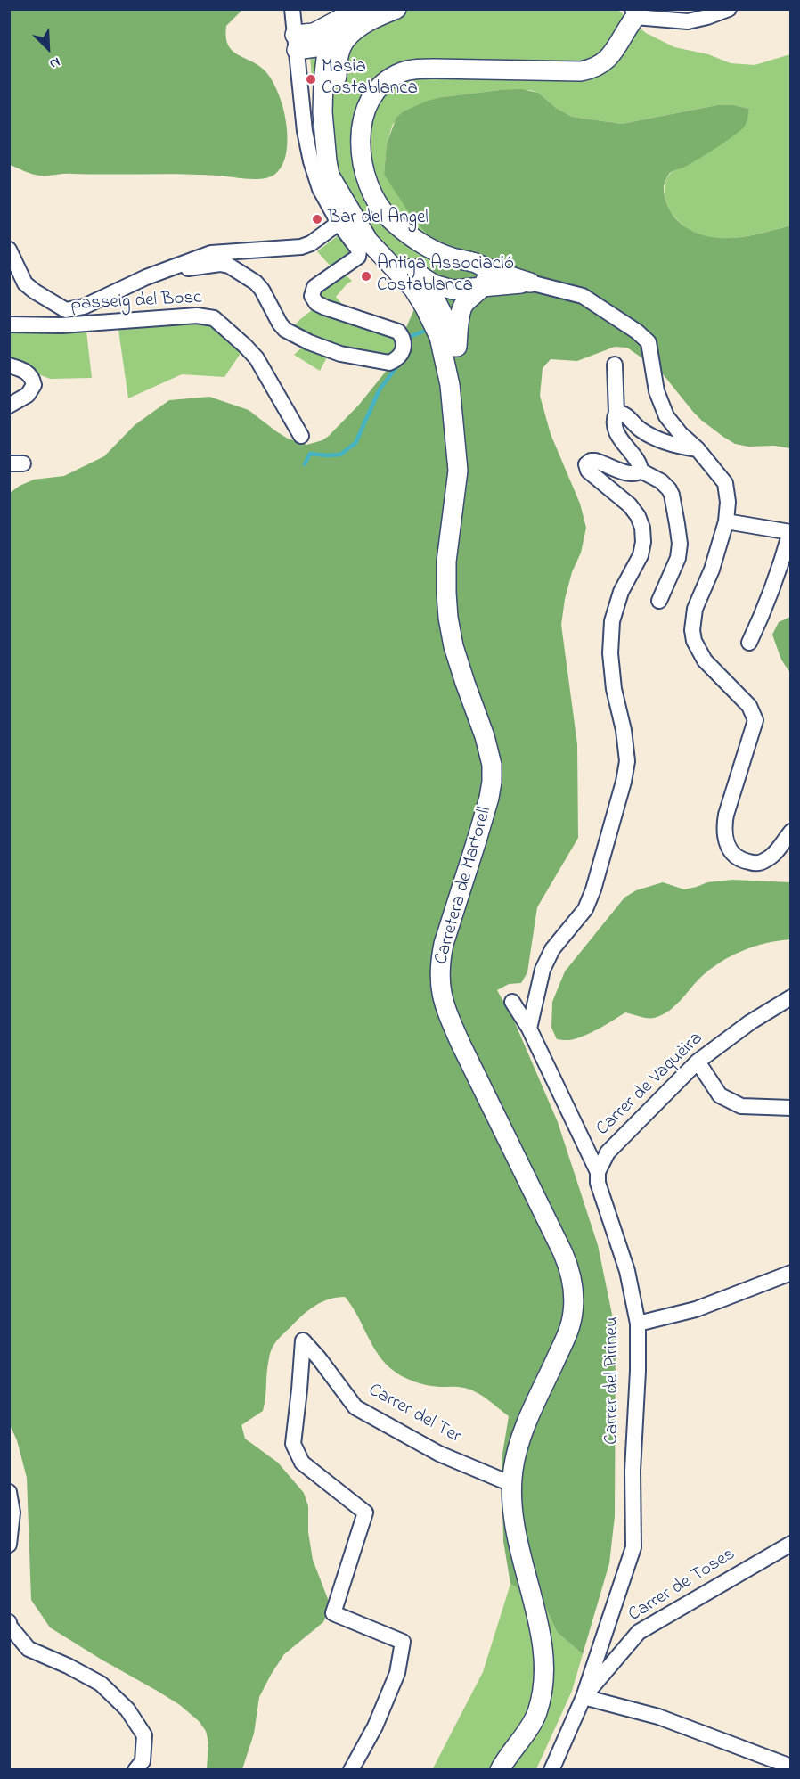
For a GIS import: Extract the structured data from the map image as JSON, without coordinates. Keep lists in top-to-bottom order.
{
  "streets": {
    "main road": ["Carretera de Martorell"],
    "street": [
      "passeig del Bosc",
      "Carrer de Vaquèira",
      "Carrer del Pirineu",
      "Carrer del Ter",
      "Carrer de Toses"
    ]
  },
  "crossings": [
    ["Carretera de Martorell", "Carrer del Ter"],
    ["Carrer de Vaquèira", "Carrer del Pirineu"],
    ["Carrer del Pirineu", "Carrer de Toses"]
  ],
  "places": ["Masia Costablanca", "Bar del Angel", "Antiga Associació Costablanca"],
  "north": "bottom right"
}
